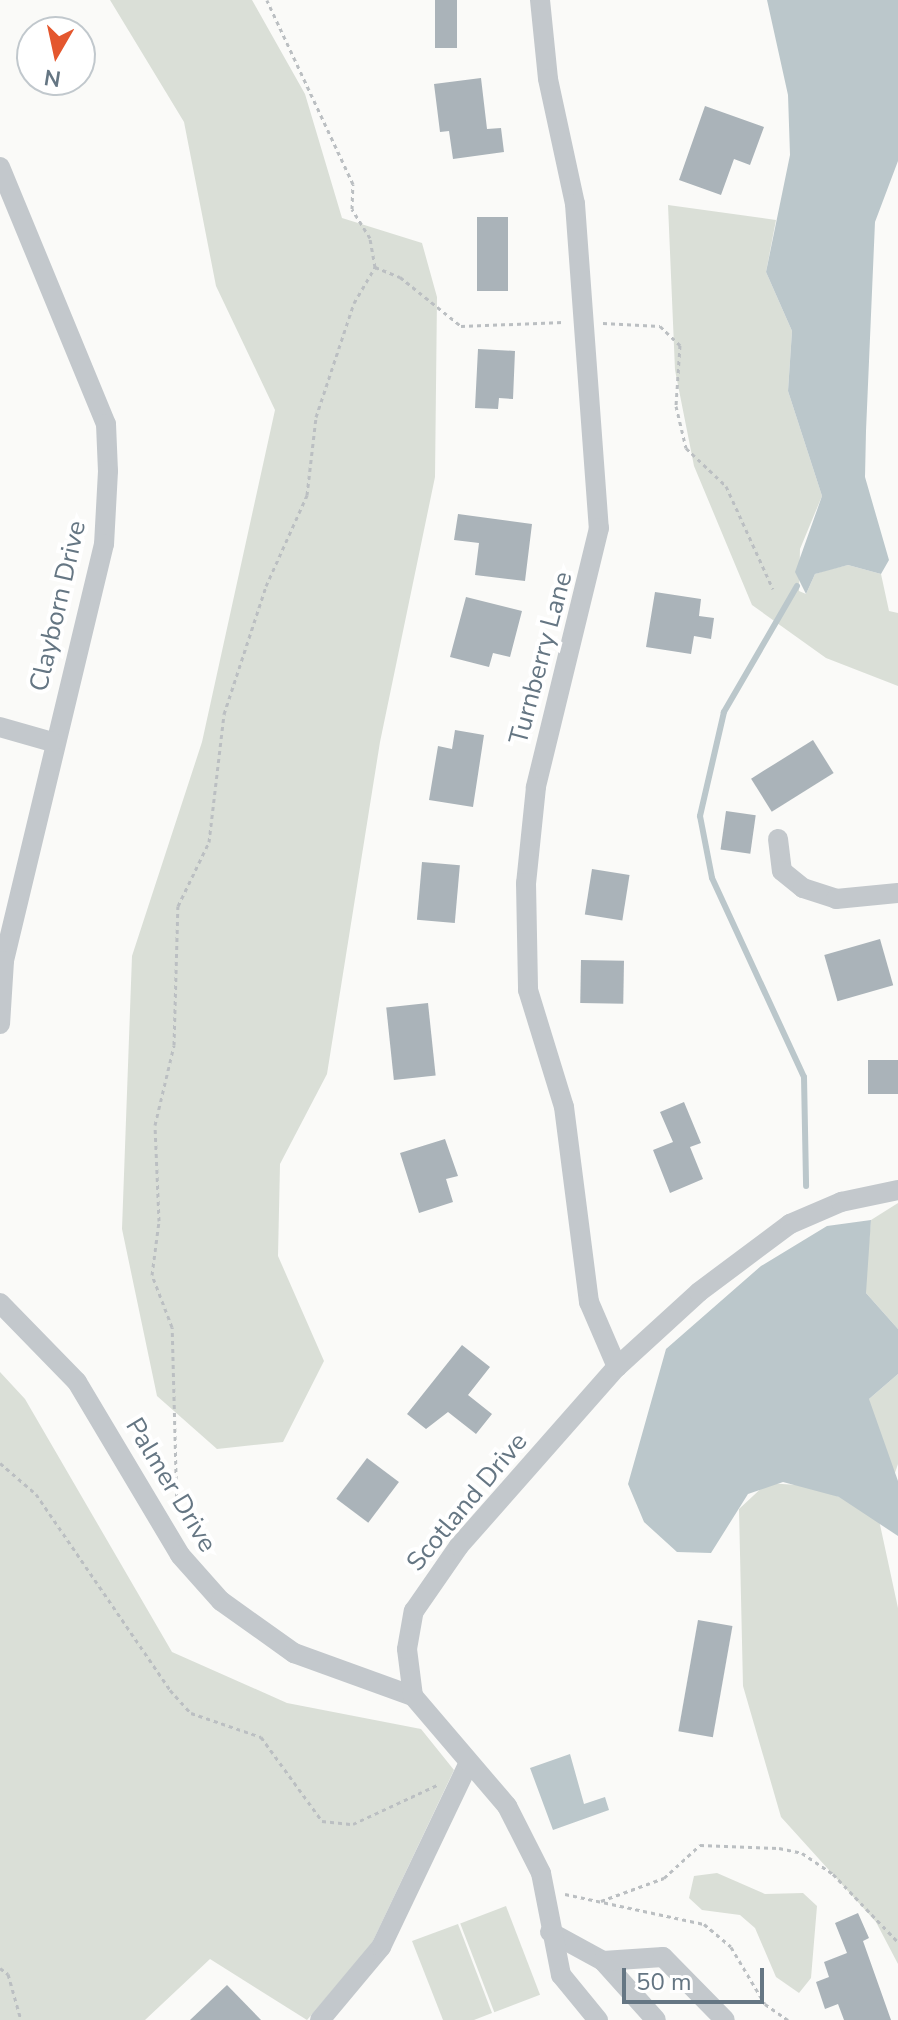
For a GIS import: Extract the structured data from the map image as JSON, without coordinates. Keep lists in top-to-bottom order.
{
  "streets": {
    "street": [
      "Clayborn Drive",
      "Turnberry Lane",
      "Palmer Drive",
      "Scotland Drive"
    ]
  },
  "crossings": [
    ["Turnberry Lane", "Scotland Drive"],
    ["Palmer Drive", "Scotland Drive"]
  ],
  "scale_bar": "50 m",
  "north": "bottom"
}
